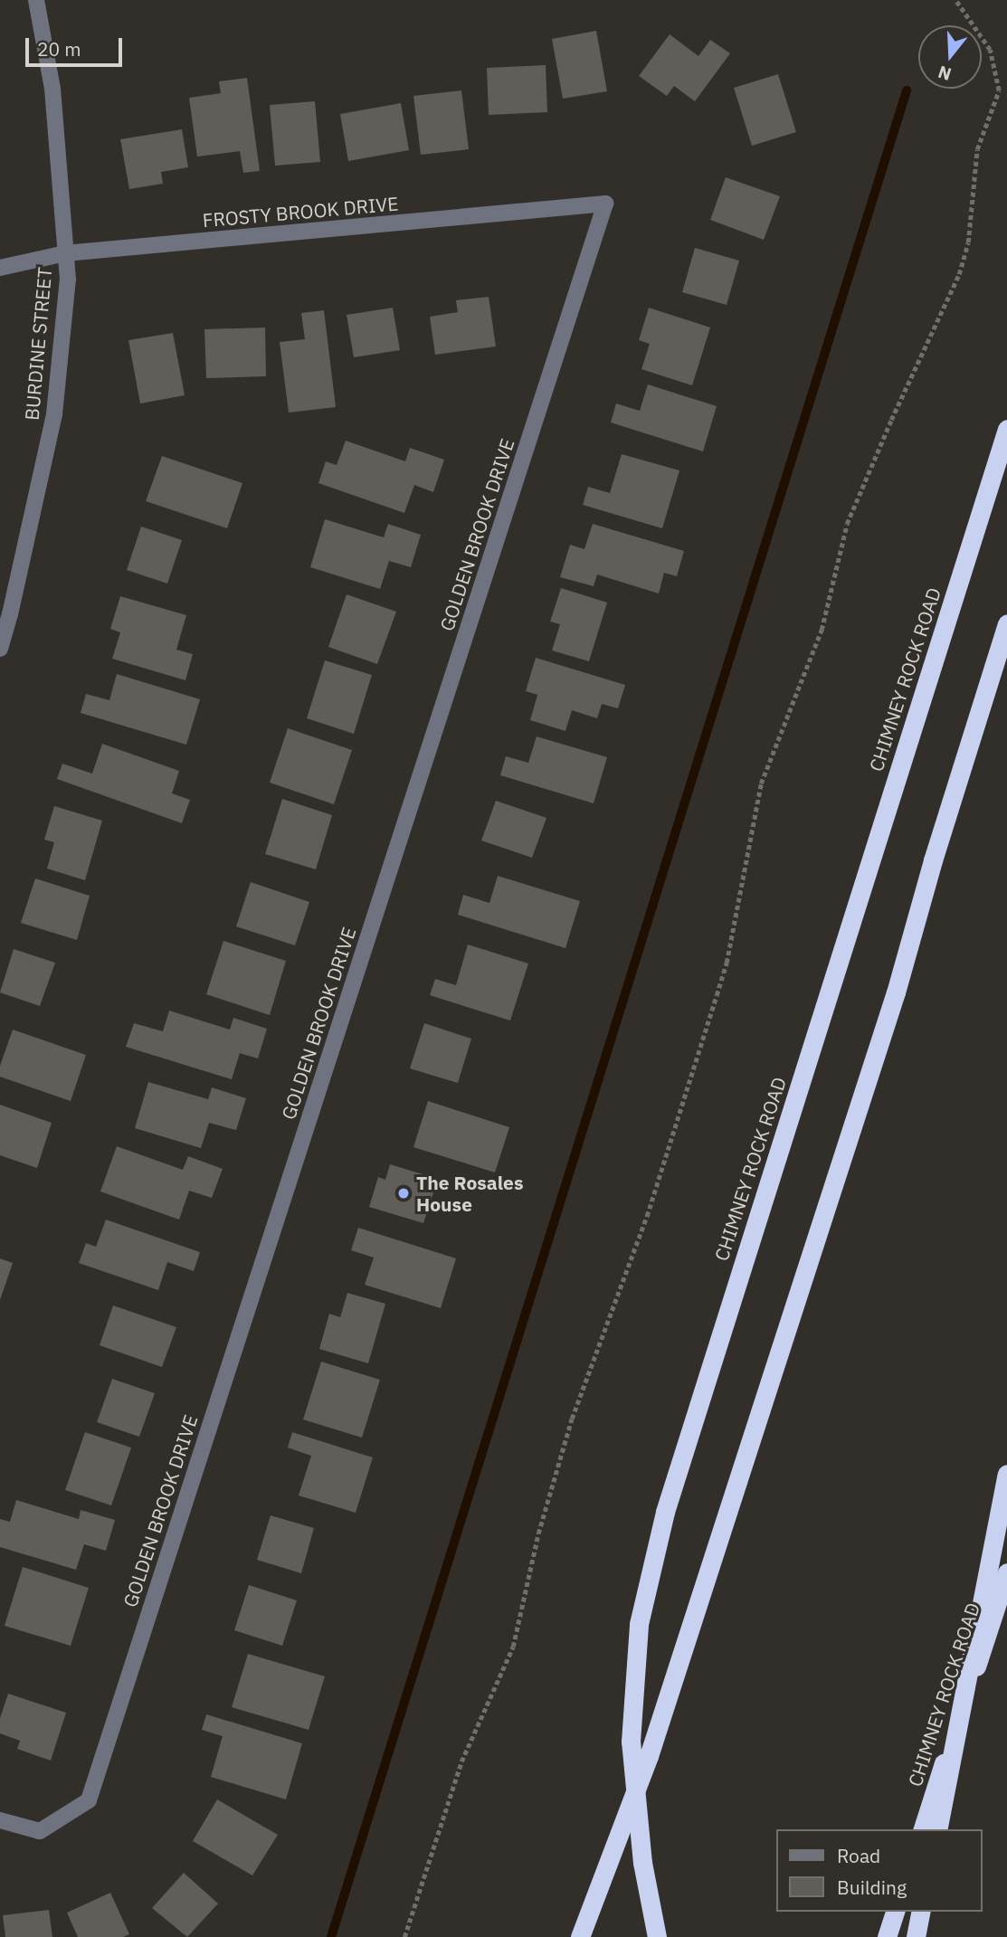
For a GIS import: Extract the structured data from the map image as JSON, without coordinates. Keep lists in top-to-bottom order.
{
  "streets": {
    "highway": ["CHIMNEY ROCK ROAD"],
    "street": ["FROSTY BROOK DRIVE", "BURDINE STREET", "GOLDEN BROOK DRIVE"]
  },
  "crossings": [
    ["FROSTY BROOK DRIVE", "BURDINE STREET"],
    ["FROSTY BROOK DRIVE", "GOLDEN BROOK DRIVE"]
  ],
  "places": ["The Rosales House"],
  "legend": ["Road", "Building"],
  "scale_bar": "20 m",
  "north": "bottom"
}
